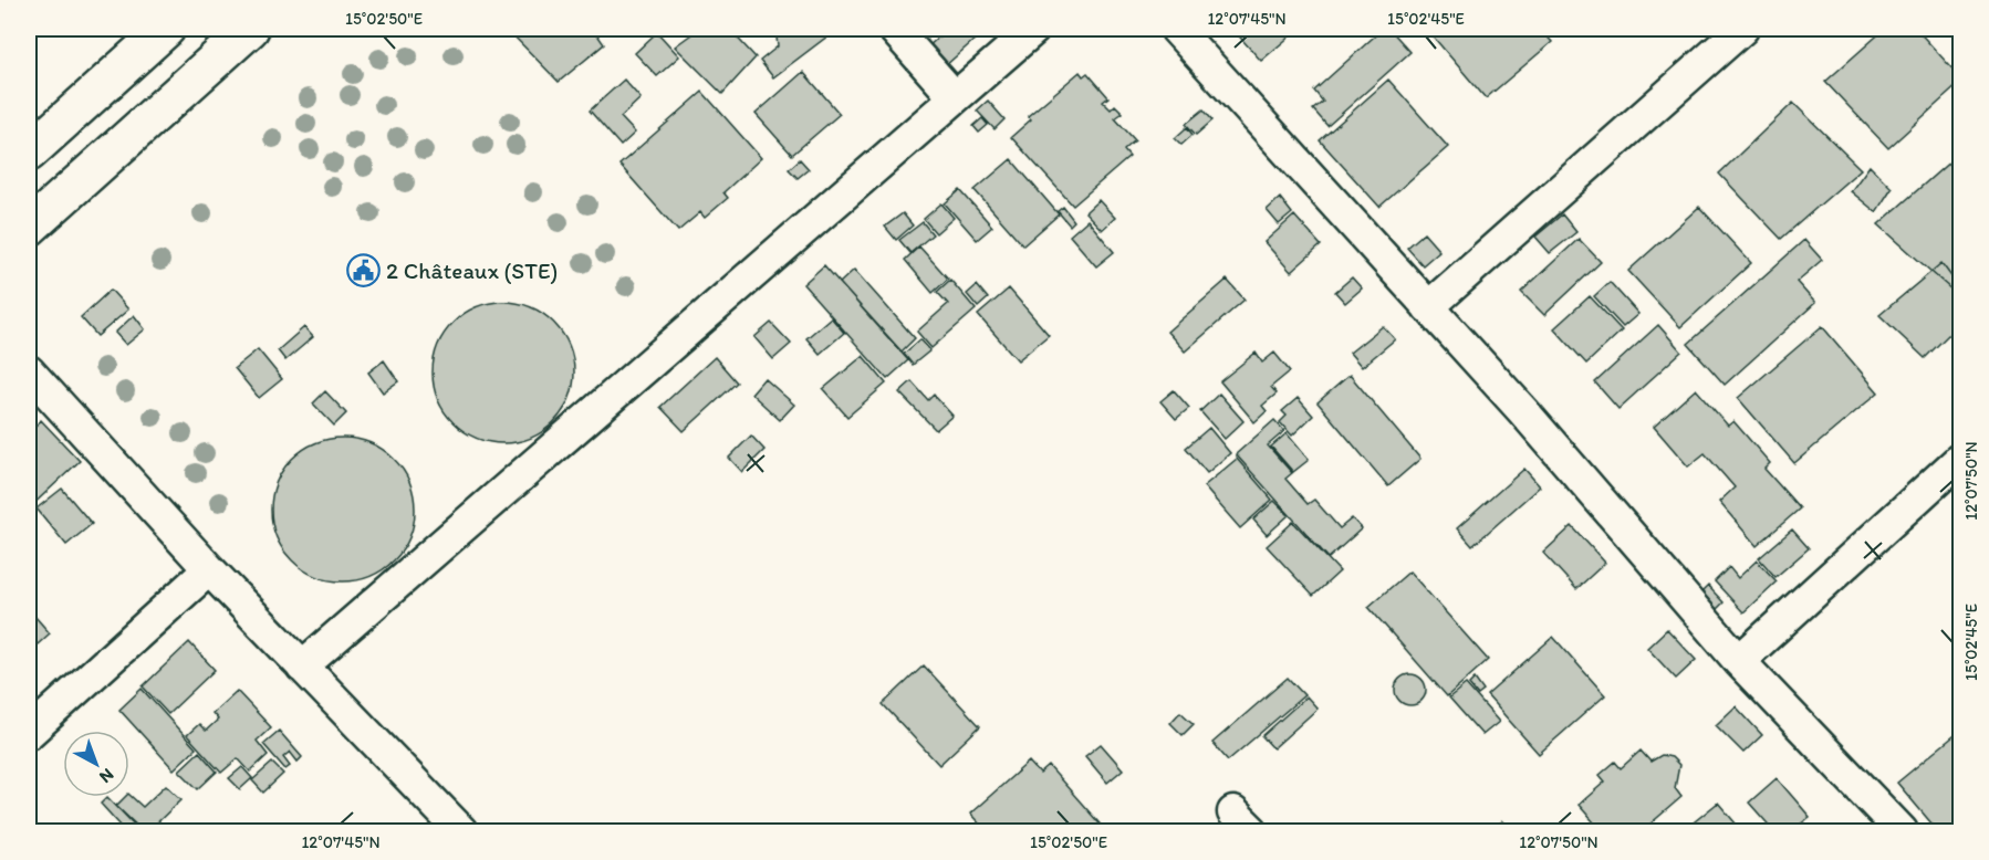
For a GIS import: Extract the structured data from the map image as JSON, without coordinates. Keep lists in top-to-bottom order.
{
  "places": {
    "public building": ["2 Châteaux (STE)"]
  },
  "north": "bottom right",
  "coordinates": [
    "15°02'50\"E",
    "12°07'45\"N",
    "15°02'45\"E",
    "12°07'50\"N"
  ]
}
